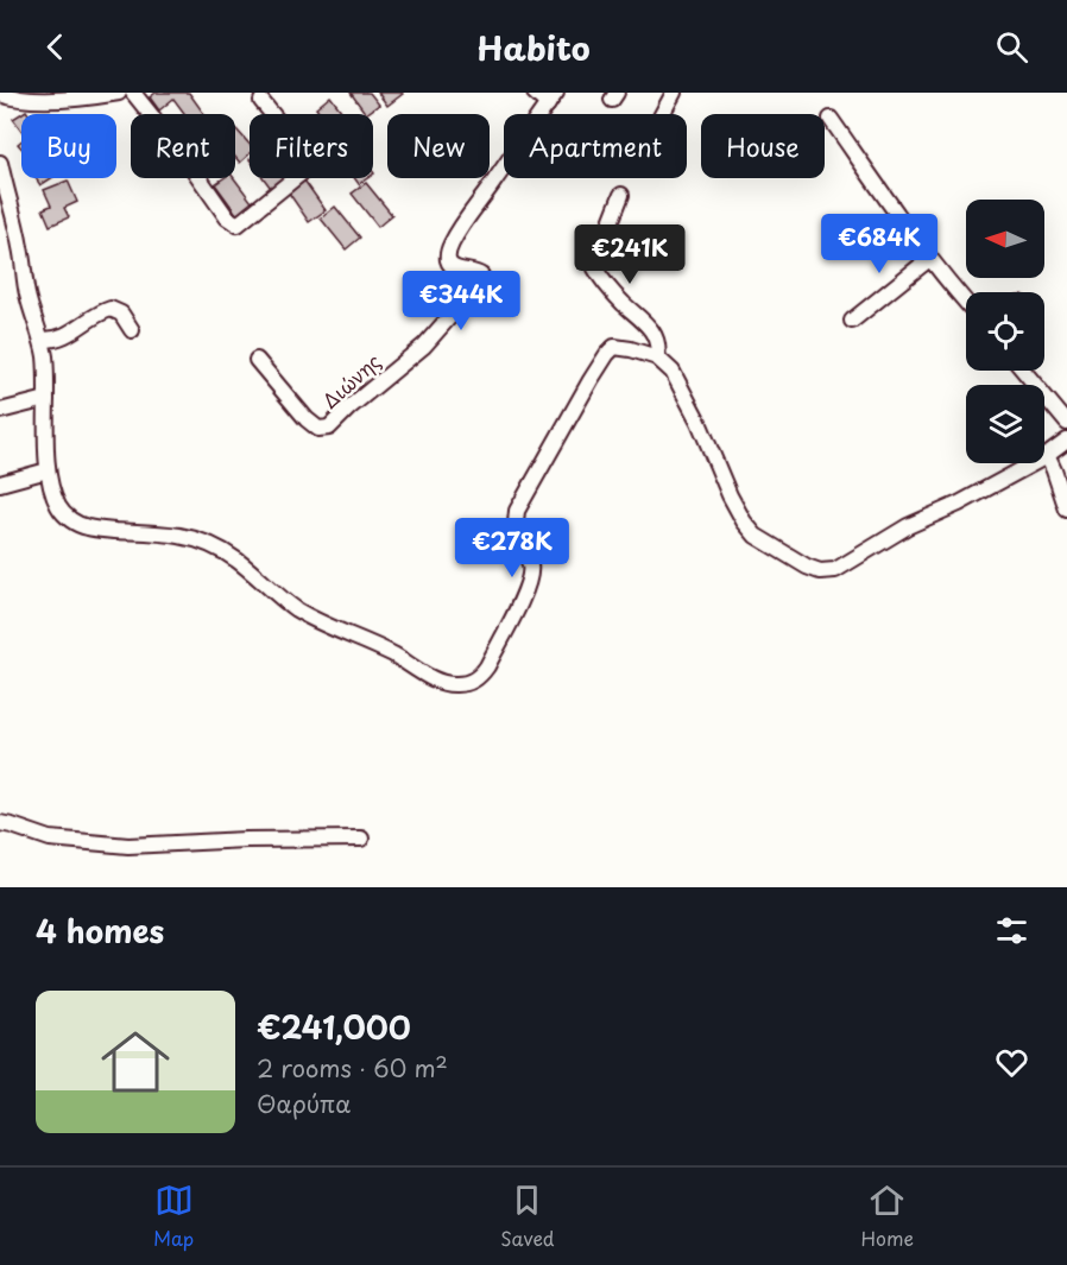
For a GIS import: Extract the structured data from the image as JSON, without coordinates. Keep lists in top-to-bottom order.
{
  "streets": {
    "street": ["Διώνης"]
  },
  "north": "left",
  "page": {
    "header": "Habito",
    "chip": [
      "Buy",
      "Rent",
      "Filters",
      "New",
      "Apartment",
      "House"
    ],
    "price": [
      "€684K",
      "€241K",
      "€344K",
      "€278K"
    ],
    "heading": "4 homes",
    "list": [
      {
        "name": "€241,000",
        "note": "2 rooms · 60 m² · Θαρύπα"
      }
    ],
    "tabs": ["Map", "Saved", "Home"]
  }
}
